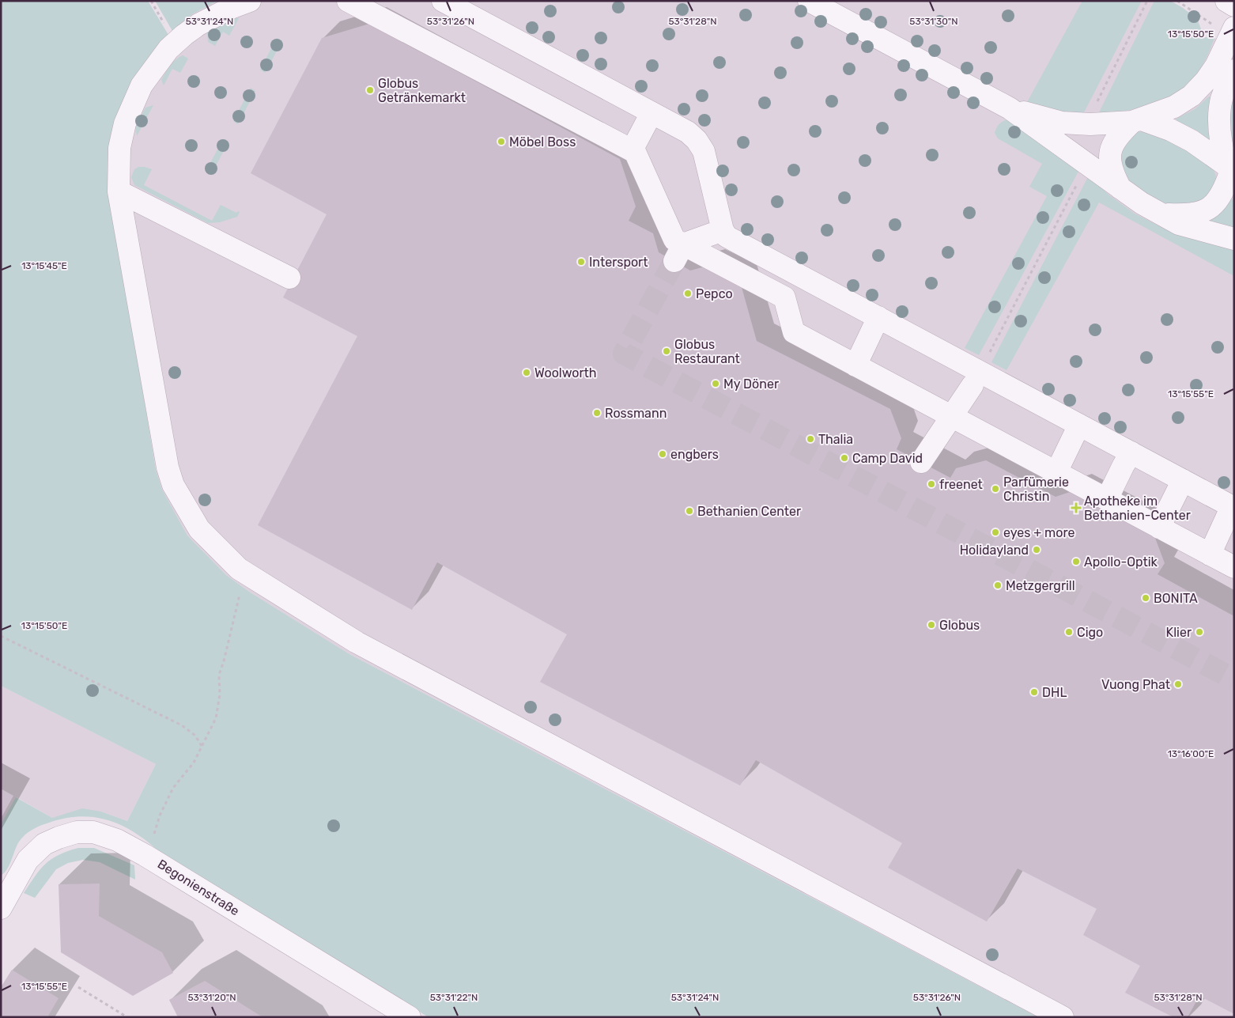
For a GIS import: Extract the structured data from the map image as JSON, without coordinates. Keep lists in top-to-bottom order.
{
  "streets": {
    "street": ["Begonienstraße"]
  },
  "places": {
    "other": [
      "Globus Getränkemarkt",
      "Möbel Boss",
      "Intersport",
      "Pepco",
      "Globus Restaurant",
      "Woolworth",
      "My Döner",
      "Rossmann",
      "Thalia",
      "engbers",
      "Camp David",
      "freenet",
      "Parfümerie Christin",
      "Bethanien Center",
      "eyes + more",
      "Holidayland",
      "Apollo-Optik",
      "Metzgergrill",
      "BONITA",
      "Globus",
      "Cigo",
      "Klier",
      "Vuong Phat",
      "DHL"
    ],
    "health": ["Apotheke im Bethanien-Center"]
  },
  "coordinates": [
    "53°31'24\"N",
    "53°31'28\"N",
    "53°31'26\"N",
    "53°31'30\"N",
    "13°15'50\"E",
    "13°15'45\"E",
    "13°15'55\"E",
    "13°16'00\"E",
    "53°31'20\"N",
    "53°31'22\"N"
  ]
}
